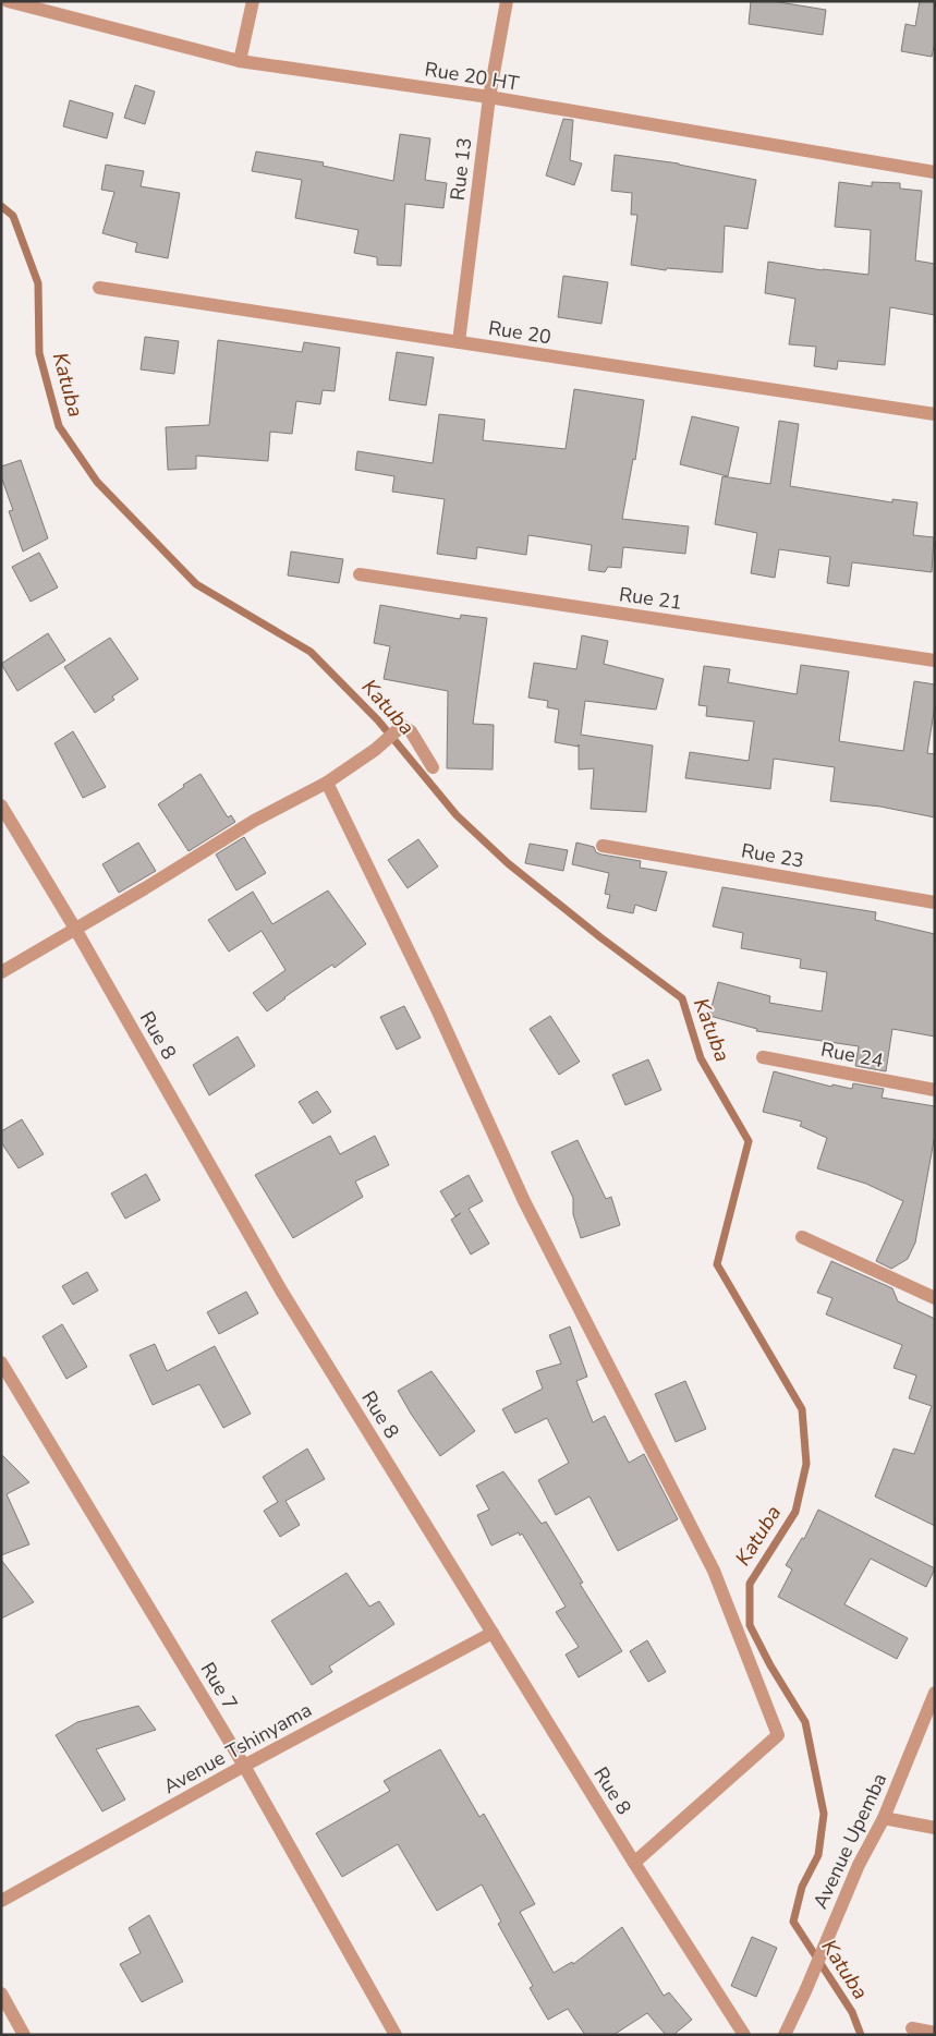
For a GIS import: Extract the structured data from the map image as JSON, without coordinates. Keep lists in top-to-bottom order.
{
  "streets": {
    "street": [
      "Rue 20 HT",
      "Rue 13",
      "Rue 20",
      "Rue 21",
      "Rue 23",
      "Rue 8",
      "Rue 24",
      "Rue 7",
      "Avenue Tshinyama",
      "Avenue Upemba"
    ]
  },
  "crossings": [
    ["Rue 20 HT", "Rue 13"],
    ["Rue 13", "Rue 20"],
    ["Rue 8", "Avenue Tshinyama"],
    ["Rue 7", "Avenue Tshinyama"]
  ],
  "water": ["Katuba"]
}
